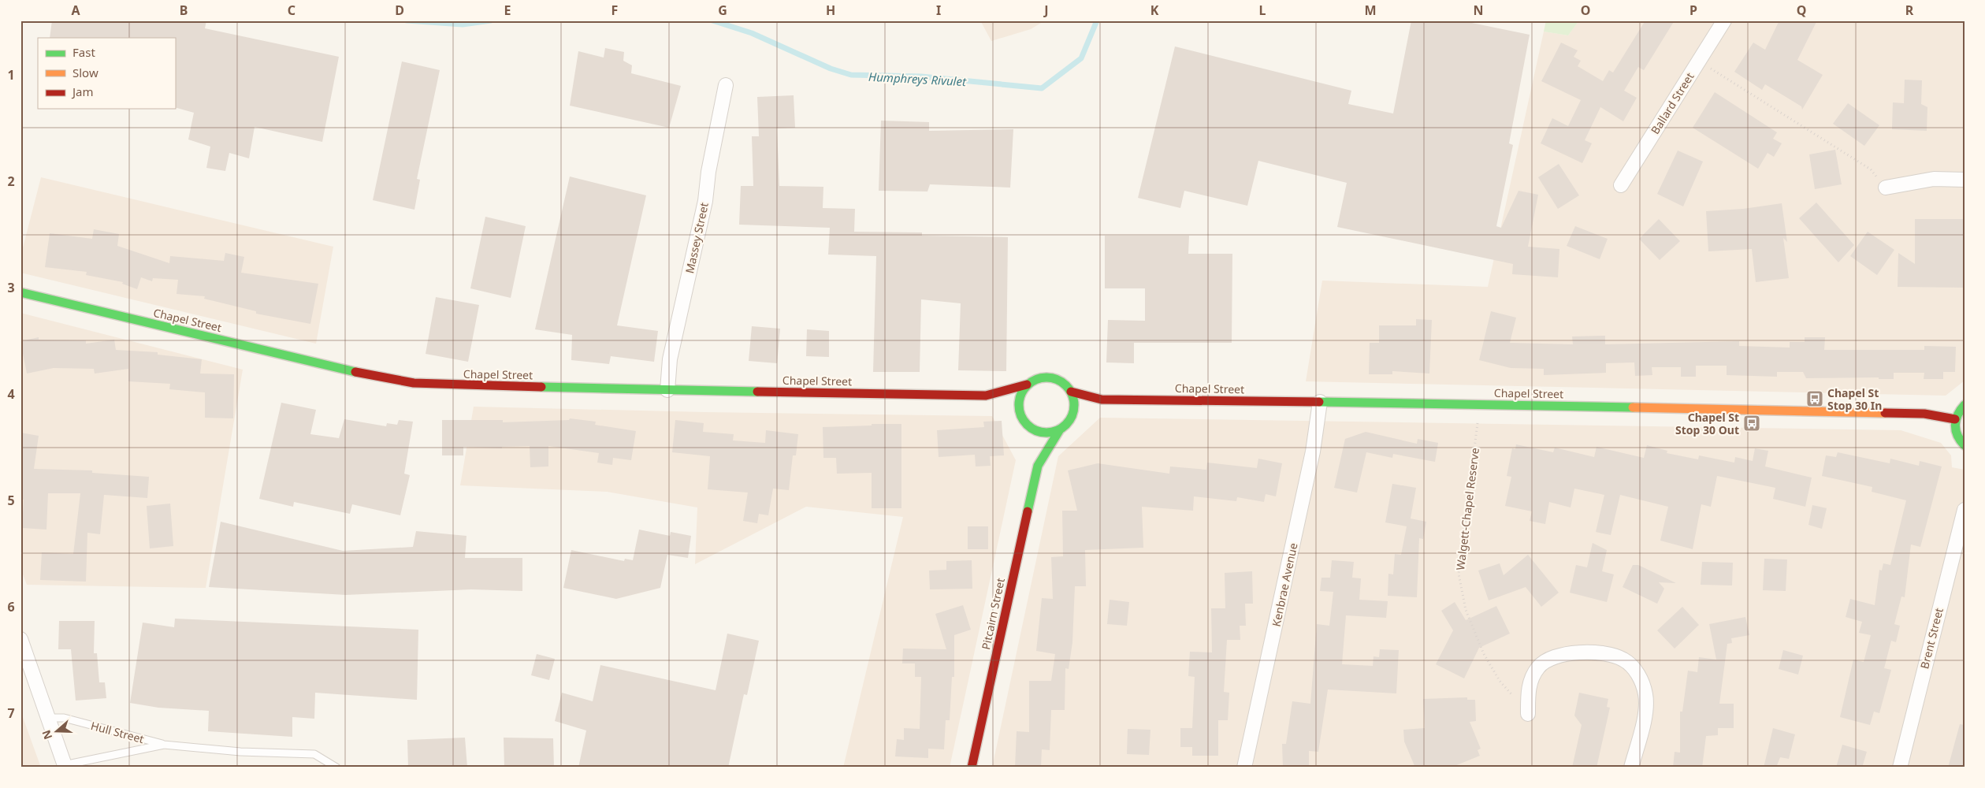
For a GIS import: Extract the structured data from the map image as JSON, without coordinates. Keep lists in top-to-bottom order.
{
  "streets": {
    "street": [
      "Ballard Street",
      "Massey Street",
      "Chapel Street",
      "Kenbrae Avenue",
      "Pitcairn Street",
      "Brent Street"
    ],
    "lane": ["Hull Street"],
    "path": ["Walgett-Chapel Reserve"]
  },
  "crossings": [
    ["Massey Street", "Chapel Street"],
    ["Chapel Street", "Walgett-Chapel Reserve"],
    ["Chapel Street", "Kenbrae Avenue"],
    ["Chapel Street", "Pitcairn Street"]
  ],
  "water": ["Humphreys Rivulet"],
  "places": {
    "bus stop": ["Chapel St Stop 30 In", "Chapel St Stop 30 Out"]
  },
  "legend": ["Fast", "Slow", "Jam"],
  "north": "left",
  "grid": {
    "columns": [
      "A",
      "B",
      "C",
      "D",
      "E",
      "F",
      "G",
      "H",
      "I",
      "J",
      "K",
      "L",
      "M",
      "N",
      "O",
      "P",
      "Q",
      "R"
    ],
    "rows": [
      "1",
      "2",
      "3",
      "4",
      "5",
      "6",
      "7"
    ]
  }
}
